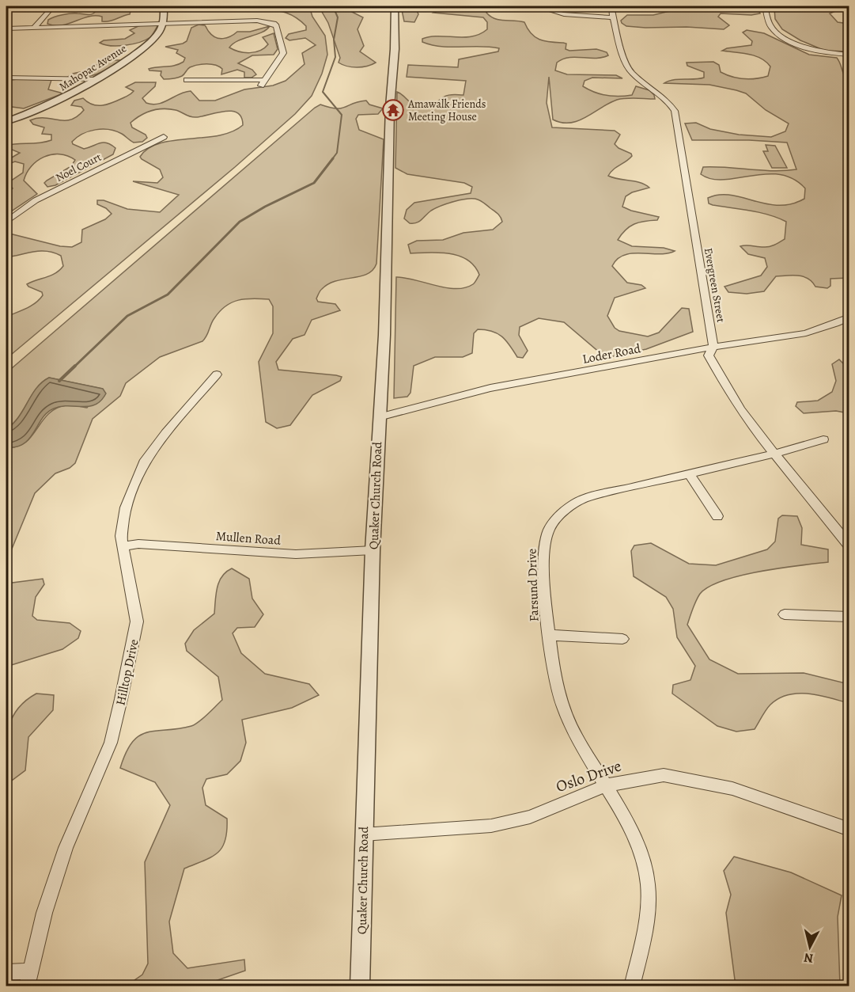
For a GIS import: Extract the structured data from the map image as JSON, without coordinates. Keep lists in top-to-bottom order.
{
  "streets": {
    "street": [
      "Mahopac Avenue",
      "Noel Court",
      "Evergreen Street",
      "Loder Road",
      "Quaker Church Road",
      "Mullen Road",
      "Farsund Drive",
      "Hilltop Drive",
      "Oslo Drive"
    ]
  },
  "crossings": [
    ["Evergreen Street", "Loder Road"],
    ["Evergreen Street", "Farsund Drive"],
    ["Loder Road", "Quaker Church Road"],
    ["Quaker Church Road", "Mullen Road"],
    ["Quaker Church Road", "Oslo Drive"],
    ["Mullen Road", "Hilltop Drive"],
    ["Farsund Drive", "Oslo Drive"]
  ],
  "places": {
    "temple": ["Amawalk Friends Meeting House"]
  },
  "north": "bottom"
}
